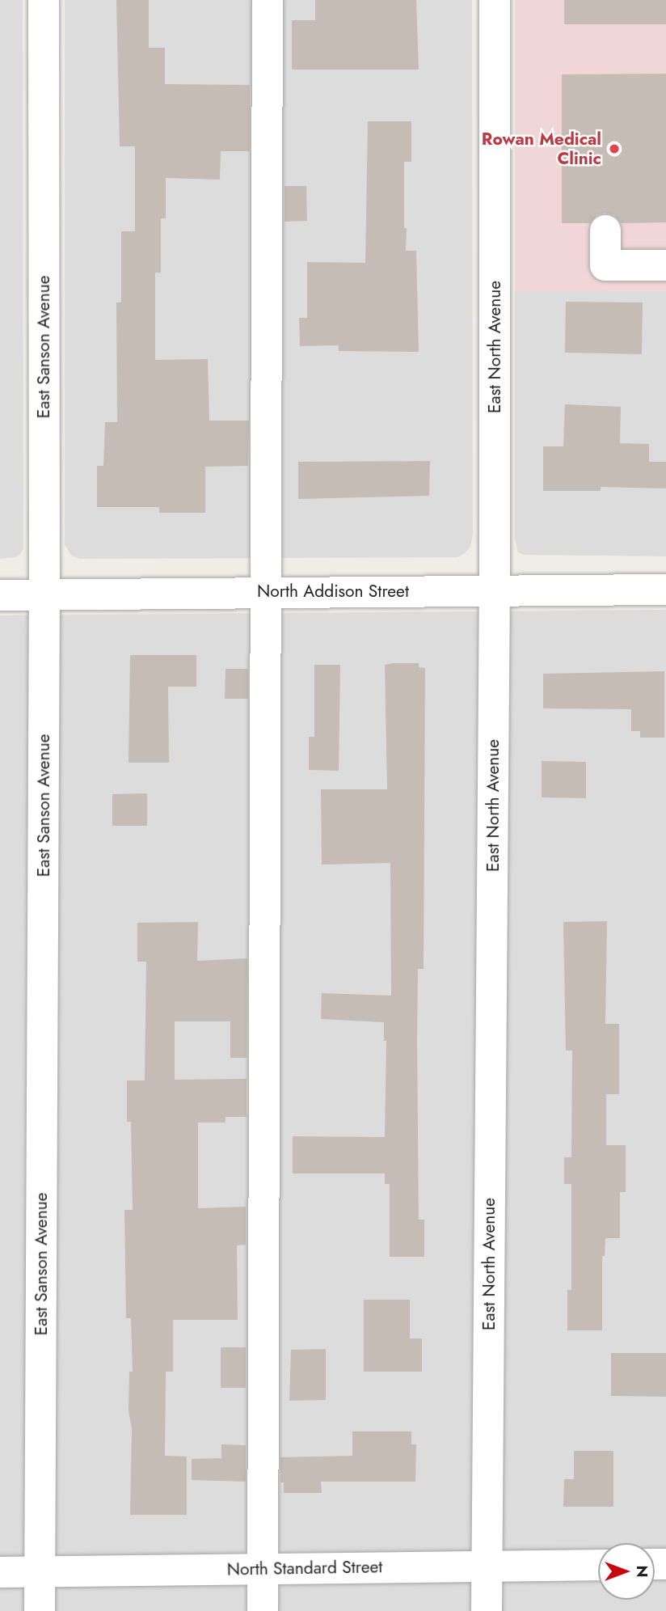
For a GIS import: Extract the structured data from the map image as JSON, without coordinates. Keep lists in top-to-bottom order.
{
  "streets": {
    "street": [
      "East Sanson Avenue",
      "East North Avenue",
      "North Addison Street",
      "North Standard Street"
    ]
  },
  "crossings": [
    ["East Sanson Avenue", "North Addison Street"],
    ["East Sanson Avenue", "North Standard Street"],
    ["East North Avenue", "North Addison Street"],
    ["East North Avenue", "North Standard Street"]
  ],
  "places": ["Rowan Medical Clinic"],
  "north": "right"
}
